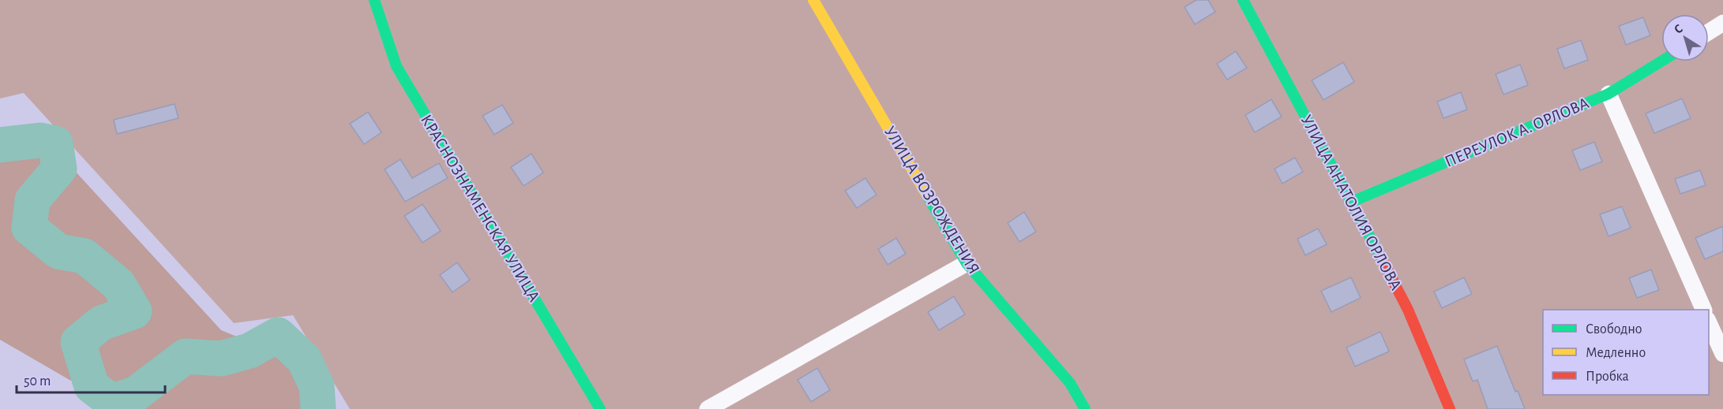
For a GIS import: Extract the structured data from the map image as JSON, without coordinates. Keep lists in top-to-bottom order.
{
  "streets": {
    "street": [
      "ПЕРЕУЛОК А. ОРЛОВА",
      "УЛИЦА ВОЗРОЖДЕНИЯ",
      "УЛИЦА АНАТОЛИЯ ОРЛОВА",
      "КРАСНОЗНАМЕНСКАЯ УЛИЦА"
    ]
  },
  "crossings": [
    ["ПЕРЕУЛОК А. ОРЛОВА", "УЛИЦА АНАТОЛИЯ ОРЛОВА"]
  ],
  "legend": ["Свободно", "Медленно", "Пробка"],
  "scale_bar": "50 m",
  "north": "top left"
}
